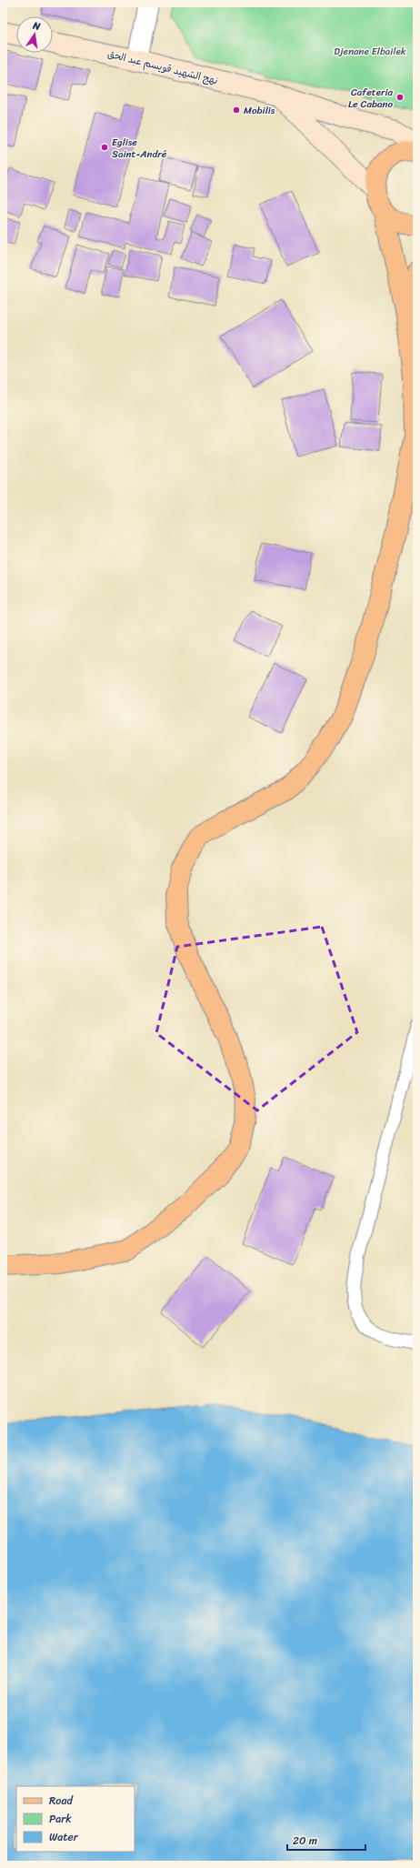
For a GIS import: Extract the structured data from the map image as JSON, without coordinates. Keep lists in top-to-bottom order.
{
  "streets": {
    "main road": ["نهج الشهيد قويسم عبد الحق"]
  },
  "parks": ["Djenane Elbailek"],
  "places": ["Cafeteria Le Cabano", "Mobilis", "Eglise Saint-André"],
  "legend": ["Road", "Park", "Water"],
  "scale_bar": "20 m",
  "north": "top"
}
